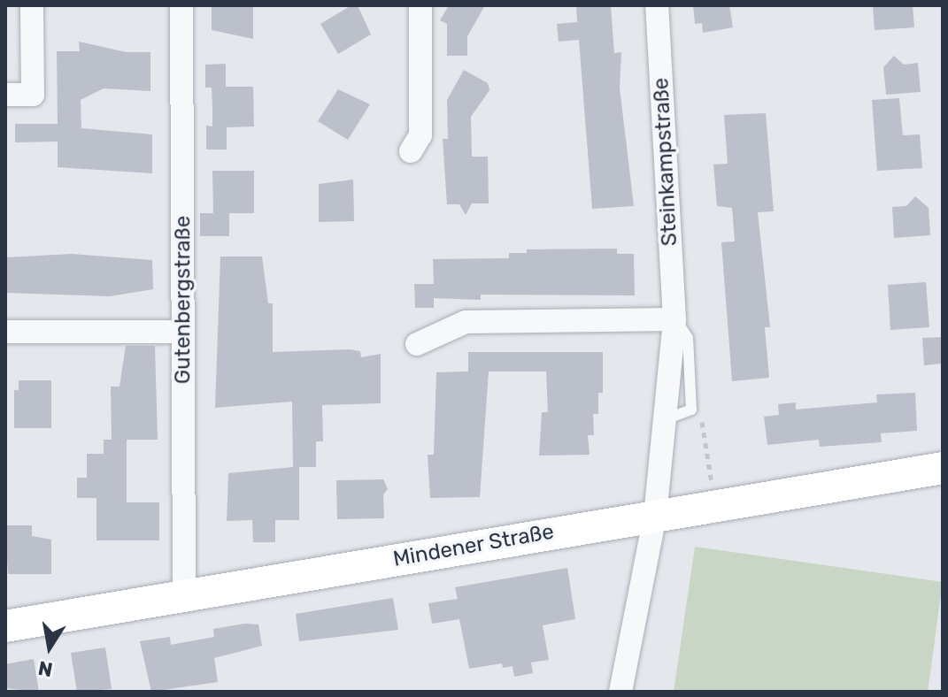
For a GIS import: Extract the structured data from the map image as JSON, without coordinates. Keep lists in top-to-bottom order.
{
  "streets": {
    "main road": ["Mindener Straße"],
    "street": ["Steinkampstraße", "Gutenbergstraße"]
  },
  "crossings": [
    ["Steinkampstraße", "Mindener Straße"],
    ["Gutenbergstraße", "Mindener Straße"]
  ],
  "north": "bottom"
}
